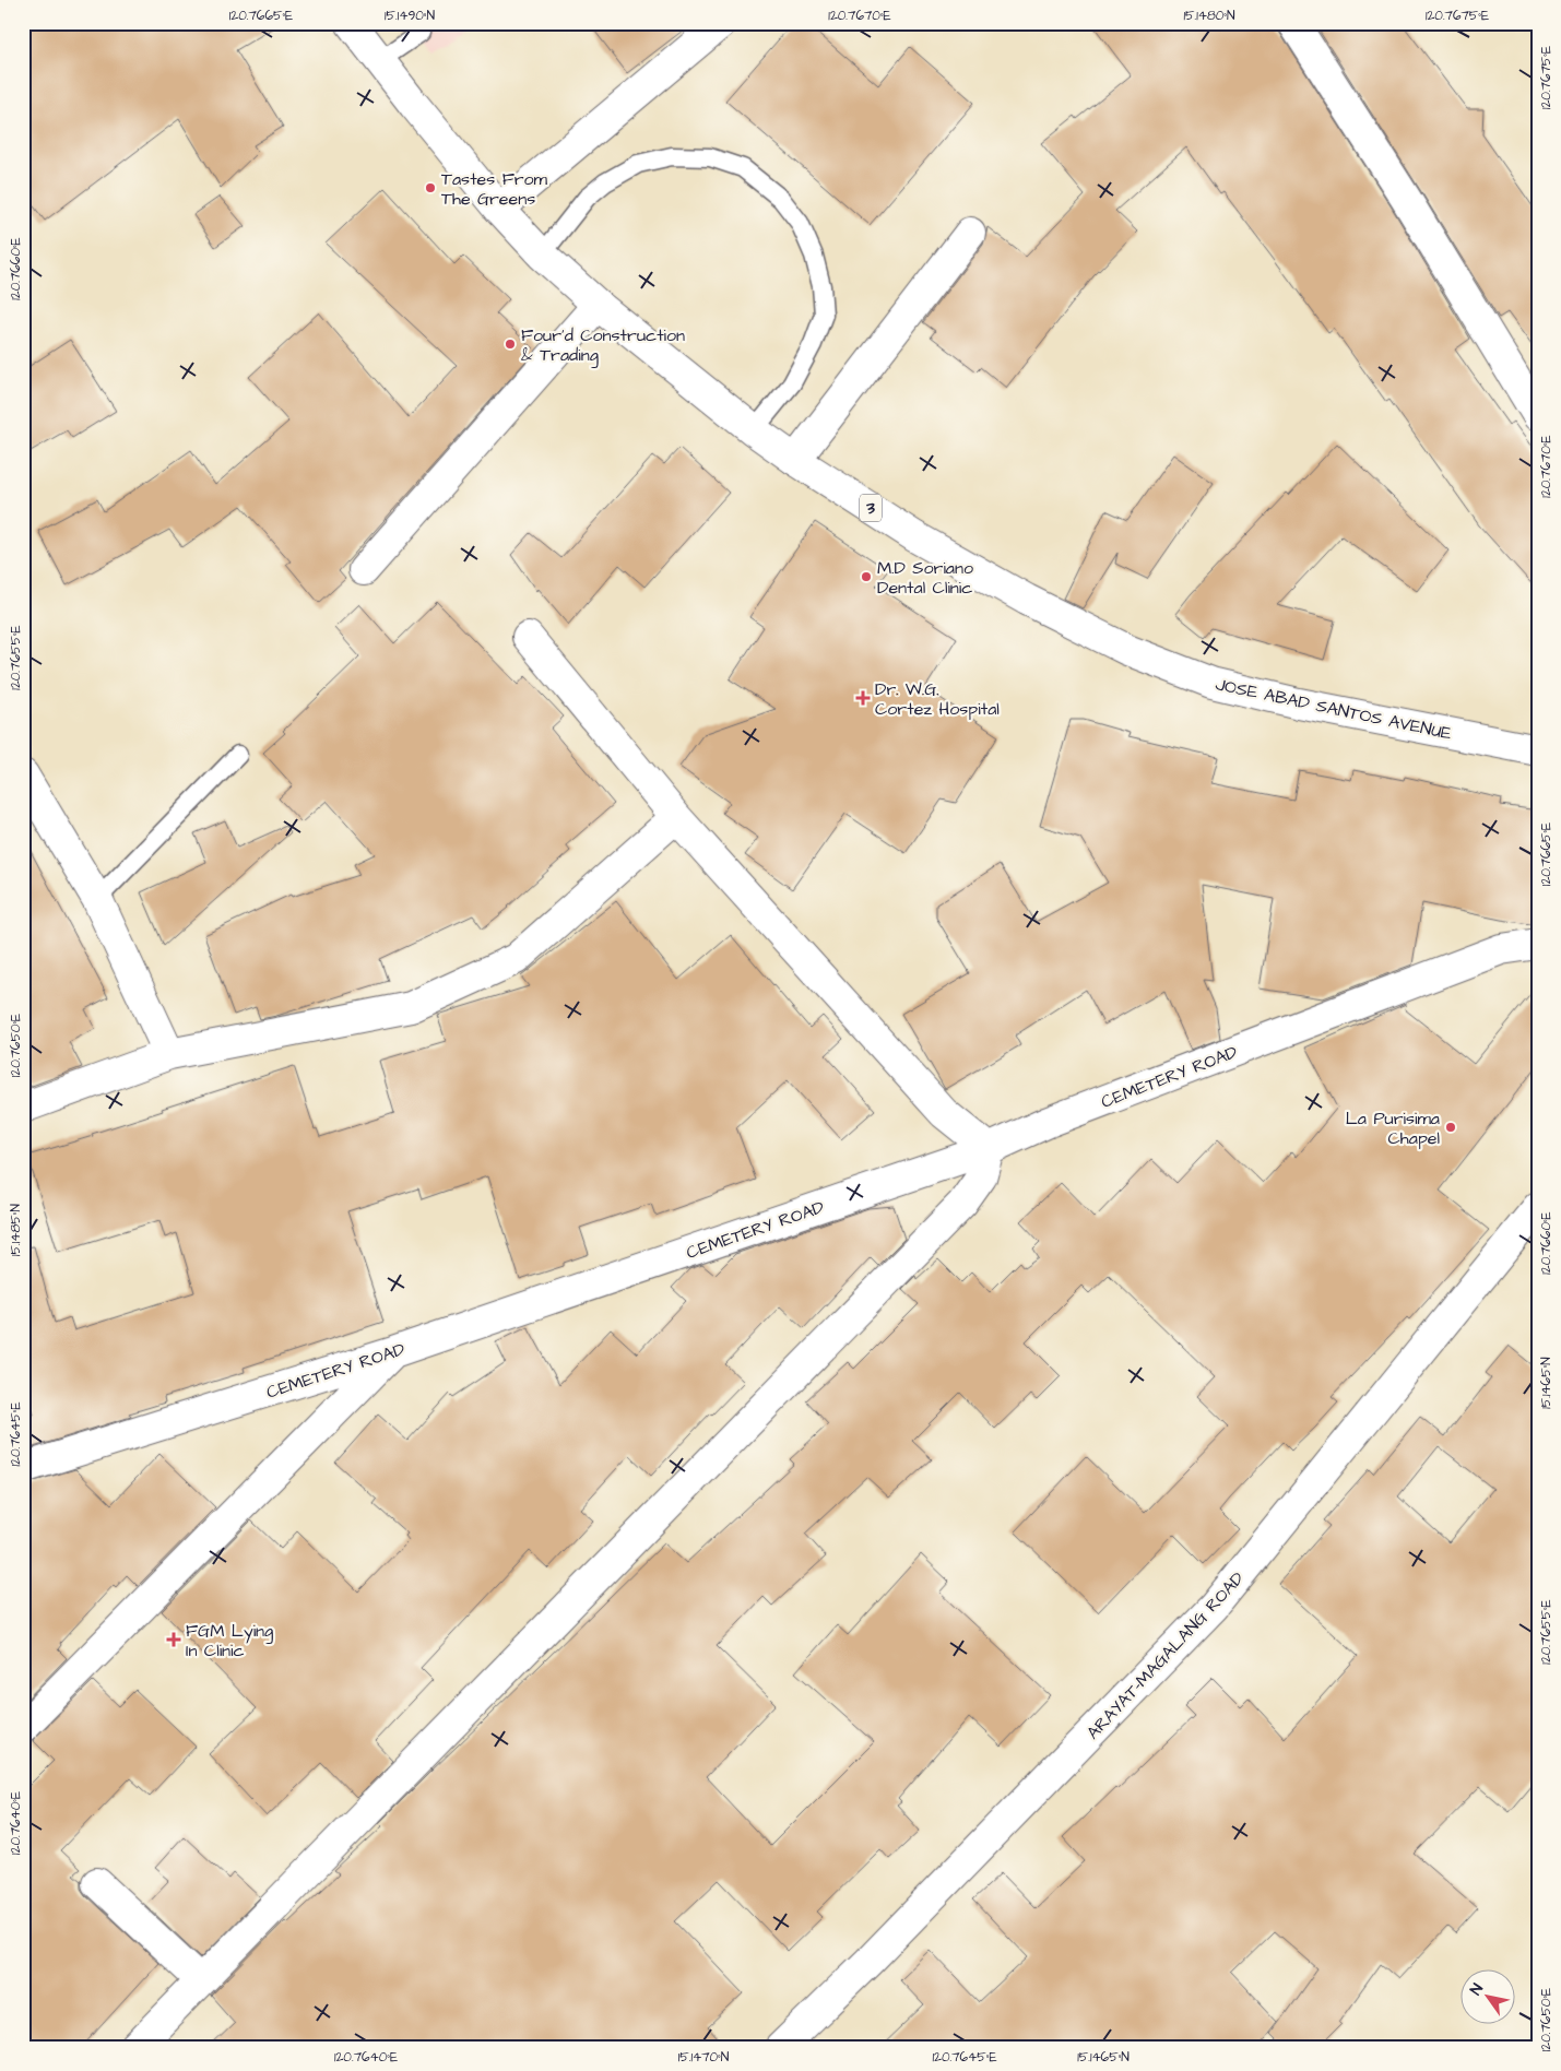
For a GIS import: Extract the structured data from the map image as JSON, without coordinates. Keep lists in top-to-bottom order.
{
  "streets": {
    "main road": [
      "3",
      "JOSE ABAD SANTOS AVENUE",
      "CEMETERY ROAD",
      "ARAYAT-MAGALANG ROAD"
    ]
  },
  "places": {
    "other": [
      "Tastes From The Greens",
      "Four'd Construction & Trading",
      "M.D Soriano Dental Clinic",
      "La Purisima Chapel"
    ],
    "health": ["Dr. W.G. Cortez Hospital", "FGM Lying In Clinic"]
  },
  "north": "top left",
  "coordinates": [
    "120.7665°E",
    "15.1490°N",
    "120.7670°E",
    "15.1480°N",
    "120.7675°E",
    "120.7660°E",
    "120.7655°E",
    "120.7650°E",
    "15.1485°N",
    "15.1465°N",
    "120.7645°E",
    "120.7640°E",
    "15.1470°N"
  ]
}
